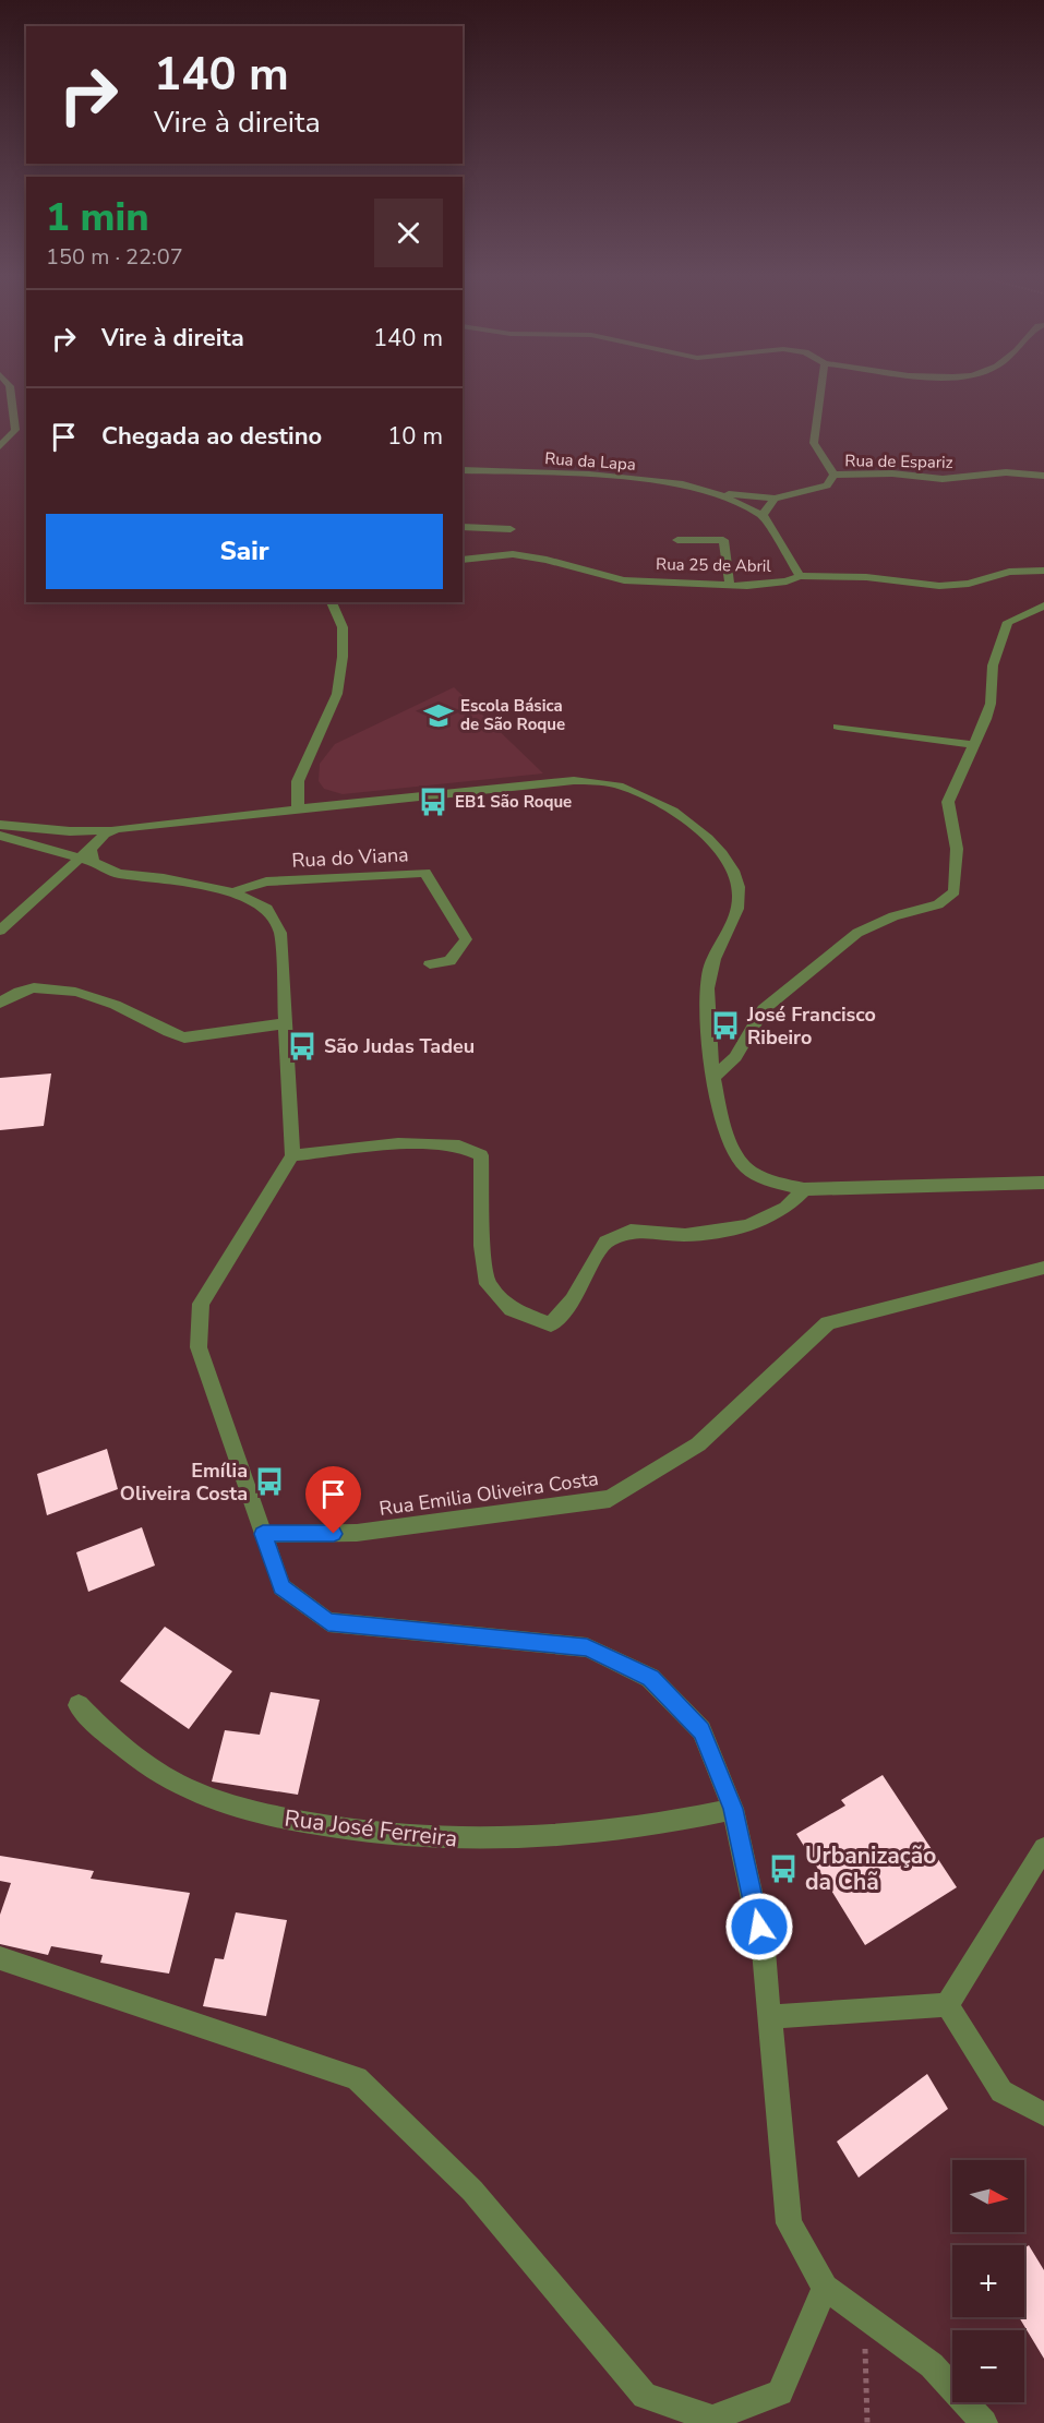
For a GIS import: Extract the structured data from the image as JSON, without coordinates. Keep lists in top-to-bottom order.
{
  "streets": {
    "street": [
      "Rua da Lapa",
      "Rua de Espariz",
      "Rua 25 de Abril",
      "Rua do Viana",
      "Rua Emilia Oliveira Costa",
      "Rua José Ferreira"
    ]
  },
  "crossings": [
    ["Rua da Lapa", "Rua de Espariz"]
  ],
  "places": {
    "school or university": ["Escola Básica de São Roque"],
    "bus stop": [
      "EB1 São Roque",
      "José Francisco Ribeiro",
      "São Judas Tadeu",
      "Emília Oliveira Costa",
      "Urbanização da Chã"
    ]
  },
  "north": "right",
  "page": {
    "turn": ["140 m", "Vire à direita"],
    "heading": ["1 min", "150 m · 22:07"],
    "list": [
      {
        "name": "Vire à direita",
        "value": "140 m"
      },
      {
        "name": "Chegada ao destino",
        "value": "10 m"
      }
    ],
    "buttons": "Sair",
    "map_buttons": ["+", "−"]
  }
}
